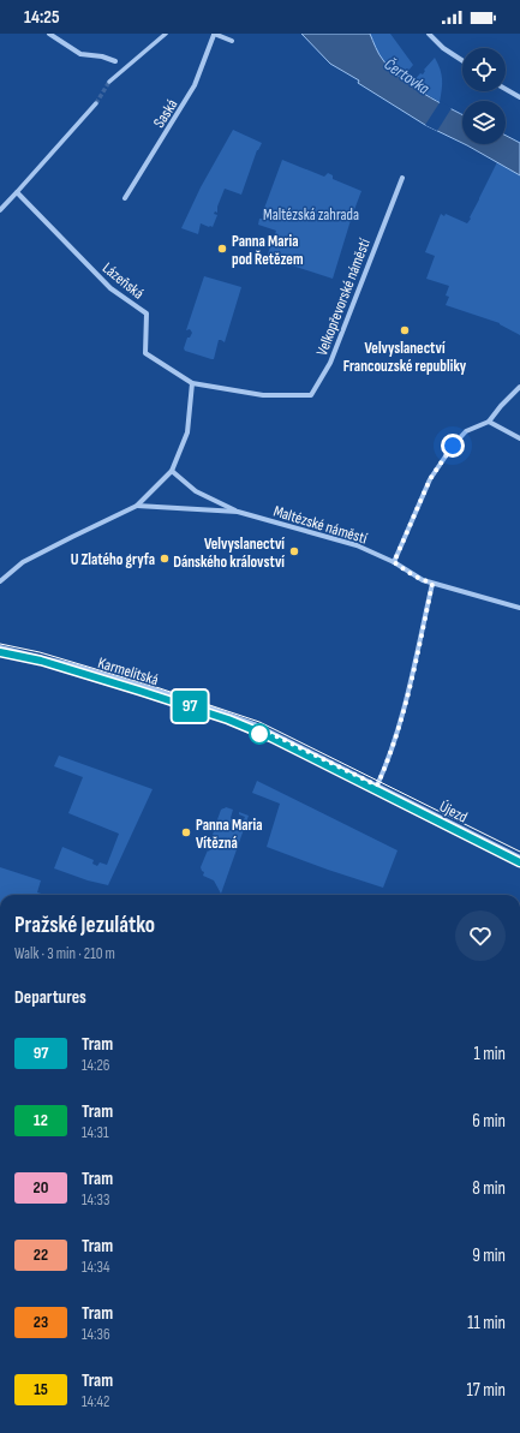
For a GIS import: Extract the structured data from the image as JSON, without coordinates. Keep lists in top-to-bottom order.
{
  "streets": {
    "street": [
      "Saská",
      "Lázeňská",
      "Velkopřevorské náměstí",
      "Maltézské náměstí",
      "Karmelitská",
      "Újezd"
    ]
  },
  "crossings": [
    ["Lázeňská", "Velkopřevorské náměstí"],
    ["Karmelitská", "Újezd"]
  ],
  "water": ["Čertovka"],
  "parks": ["Maltézská zahrada"],
  "places": [
    "Panna Maria pod Řetězem",
    "Velvyslanectví Francouzské republiky",
    "Velvyslanectví Dánského království",
    "U Zlatého gryfa",
    "Panna Maria Vítězná"
  ],
  "lines": ["tram line 97"],
  "page": {
    "status": "14:25",
    "on_map": "97",
    "heading": [
      ["Pražské Jezulátko", "Walk · 3 min · 210 m"],
      "Departures"
    ],
    "list": [
      {
        "mark": "97",
        "name": "Tram",
        "note": "14:26",
        "value": "1 min"
      },
      {
        "mark": "12",
        "name": "Tram",
        "note": "14:31",
        "value": "6 min"
      },
      {
        "mark": "20",
        "name": "Tram",
        "note": "14:33",
        "value": "8 min"
      },
      {
        "mark": "22",
        "name": "Tram",
        "note": "14:34",
        "value": "9 min"
      },
      {
        "mark": "23",
        "name": "Tram",
        "note": "14:36",
        "value": "11 min"
      },
      {
        "mark": "15",
        "name": "Tram",
        "note": "14:42",
        "value": "17 min"
      }
    ]
  }
}
